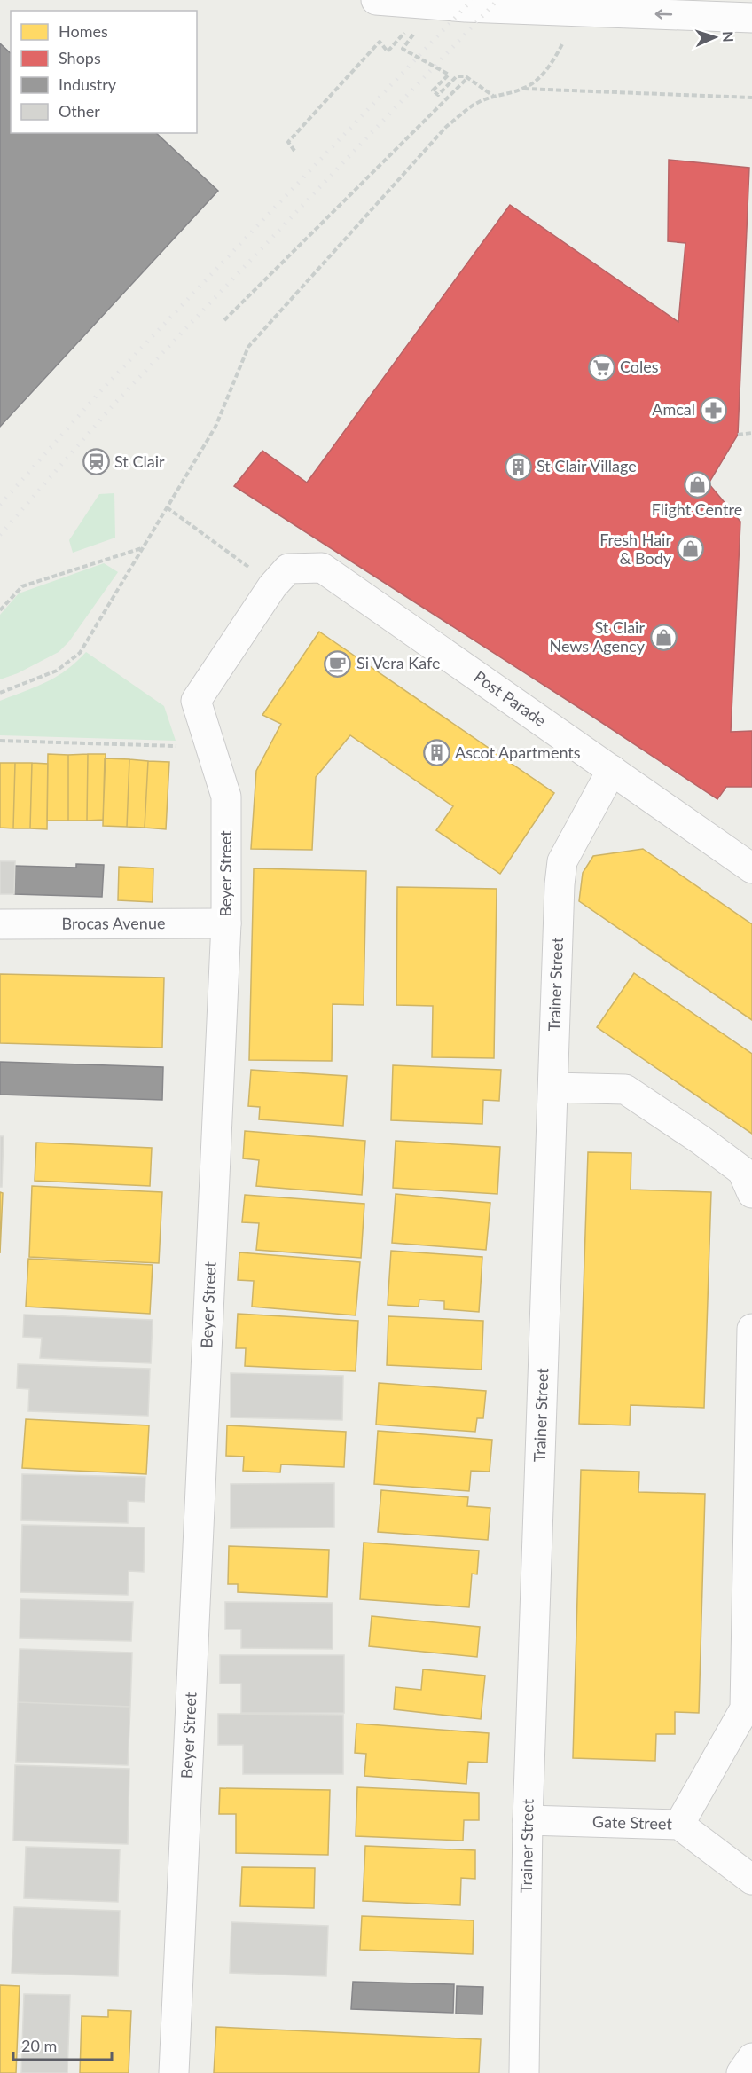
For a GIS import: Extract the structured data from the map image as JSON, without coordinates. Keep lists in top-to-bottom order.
{
  "streets": {
    "street": [
      "Post Parade",
      "Beyer Street",
      "Brocas Avenue",
      "Trainer Street",
      "Gate Street"
    ]
  },
  "crossings": [
    ["Post Parade", "Beyer Street"],
    ["Post Parade", "Trainer Street"],
    ["Beyer Street", "Brocas Avenue"],
    ["Trainer Street", "Gate Street"]
  ],
  "places": {
    "supermarket": ["Coles"],
    "pharmacy": ["Amcal"],
    "station": ["St Clair"],
    "building": ["St Clair Village", "Ascot Apartments"],
    "shop": ["Flight Centre", "Fresh Hair & Body", "St Clair News Agency"],
    "cafe": ["Si Vera Kafe"]
  },
  "legend": [
    "Homes",
    "Shops",
    "Industry",
    "Other"
  ],
  "scale_bar": "20 m",
  "north": "right"
}
